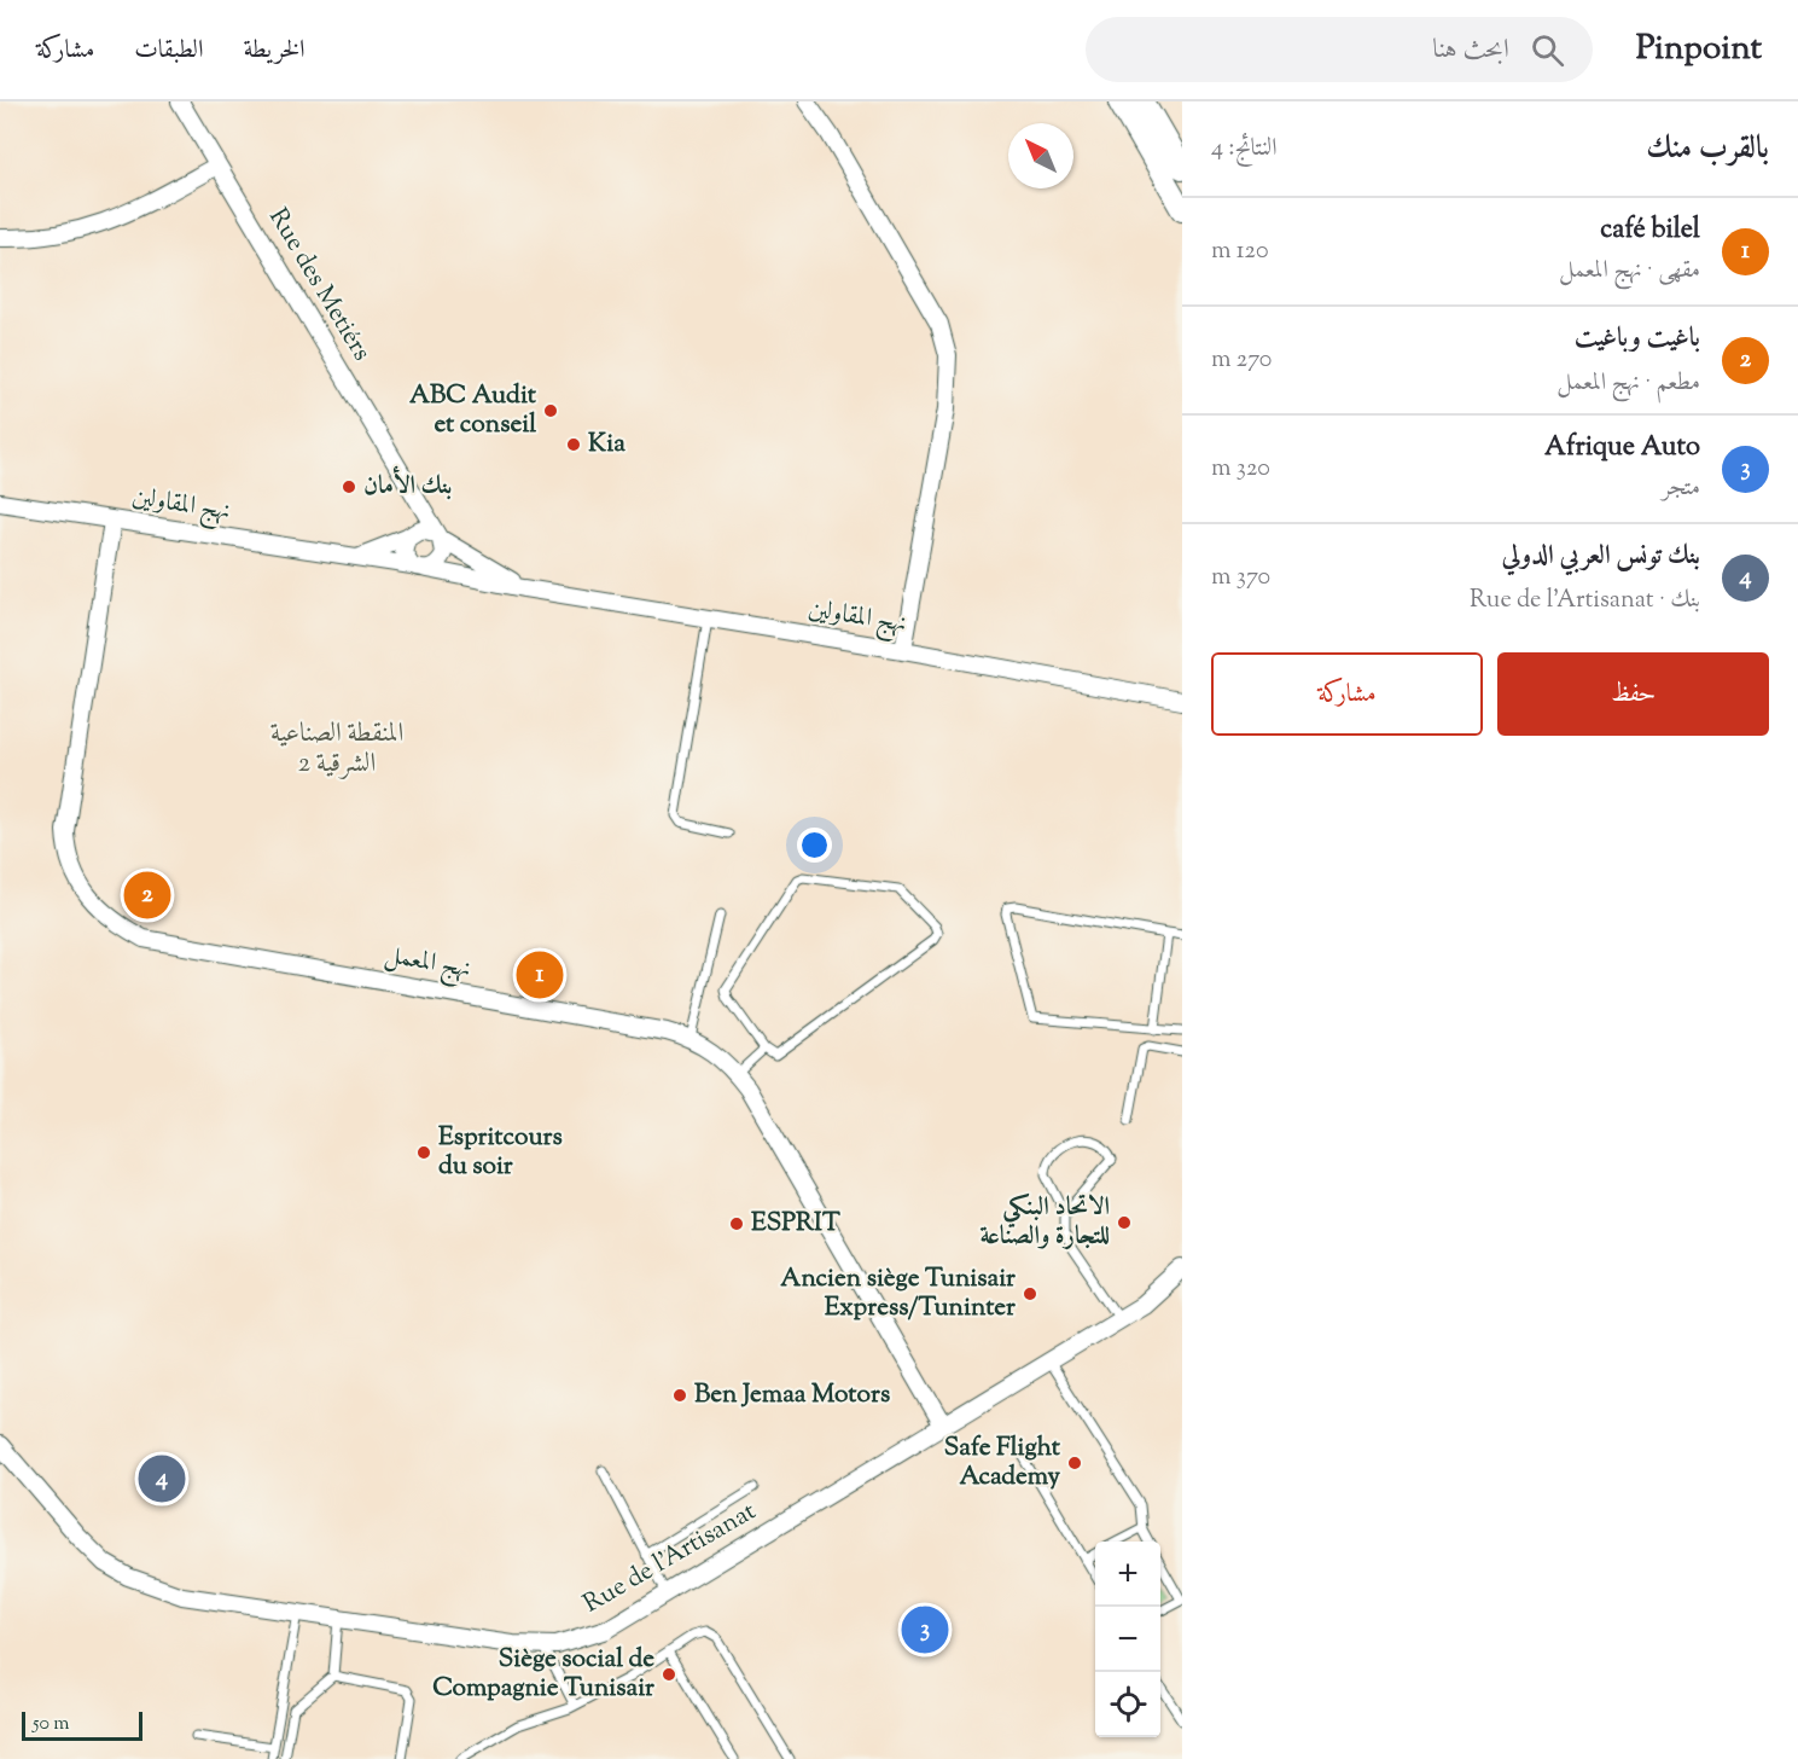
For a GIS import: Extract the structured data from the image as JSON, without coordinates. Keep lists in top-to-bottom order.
{
  "streets": {
    "street": [
      "Rue des Metiérs",
      "نهج المقاولين",
      "نهج المعمل",
      "Rue de l'Artisanat"
    ]
  },
  "crossings": [
    ["Rue des Metiérs", "نهج المقاولين"],
    ["نهج المقاولين", "نهج المعمل"],
    ["نهج المعمل", "Rue de l'Artisanat"]
  ],
  "districts": ["المنقطة الصناعية الشرقية 2"],
  "places": [
    "ABC Audit et conseil",
    "Kia",
    "بنك الأمان",
    "Espritcours du soir",
    "الاتحاد البنكي للتجارة والصناعة",
    "ESPRIT",
    "Ancien siège Tunisair Express/Tuninter",
    "Ben Jemaa Motors",
    "Safe Flight Academy",
    "Siège social de Compagnie Tunisair"
  ],
  "scale_bar": "50 m",
  "north": "top left",
  "page": {
    "header": "Pinpoint",
    "search": "ابحث هنا",
    "nav": ["الخريطة", "الطبقات", "مشاركة"],
    "heading": ["بالقرب منك", "النتائج: 4"],
    "list": [
      {
        "mark": "1",
        "name": "café bilel",
        "note": "مقهى · نهج المعمل",
        "value": "120 m"
      },
      {
        "mark": "2",
        "name": "باغيت وباغيت",
        "note": "مطعم · نهج المعمل",
        "value": "270 m"
      },
      {
        "mark": "3",
        "name": "Afrique Auto",
        "note": "متجر",
        "value": "320 m"
      },
      {
        "mark": "4",
        "name": "بنك تونس العربي الدولي",
        "note": "بنك · Rue de l'Artisanat",
        "value": "370 m"
      }
    ],
    "buttons": ["حفظ", "مشاركة"],
    "pins": [
      "2",
      "1",
      "4",
      "3"
    ],
    "map_buttons": ["+", "−"],
    "scale": "50 m"
  }
}
